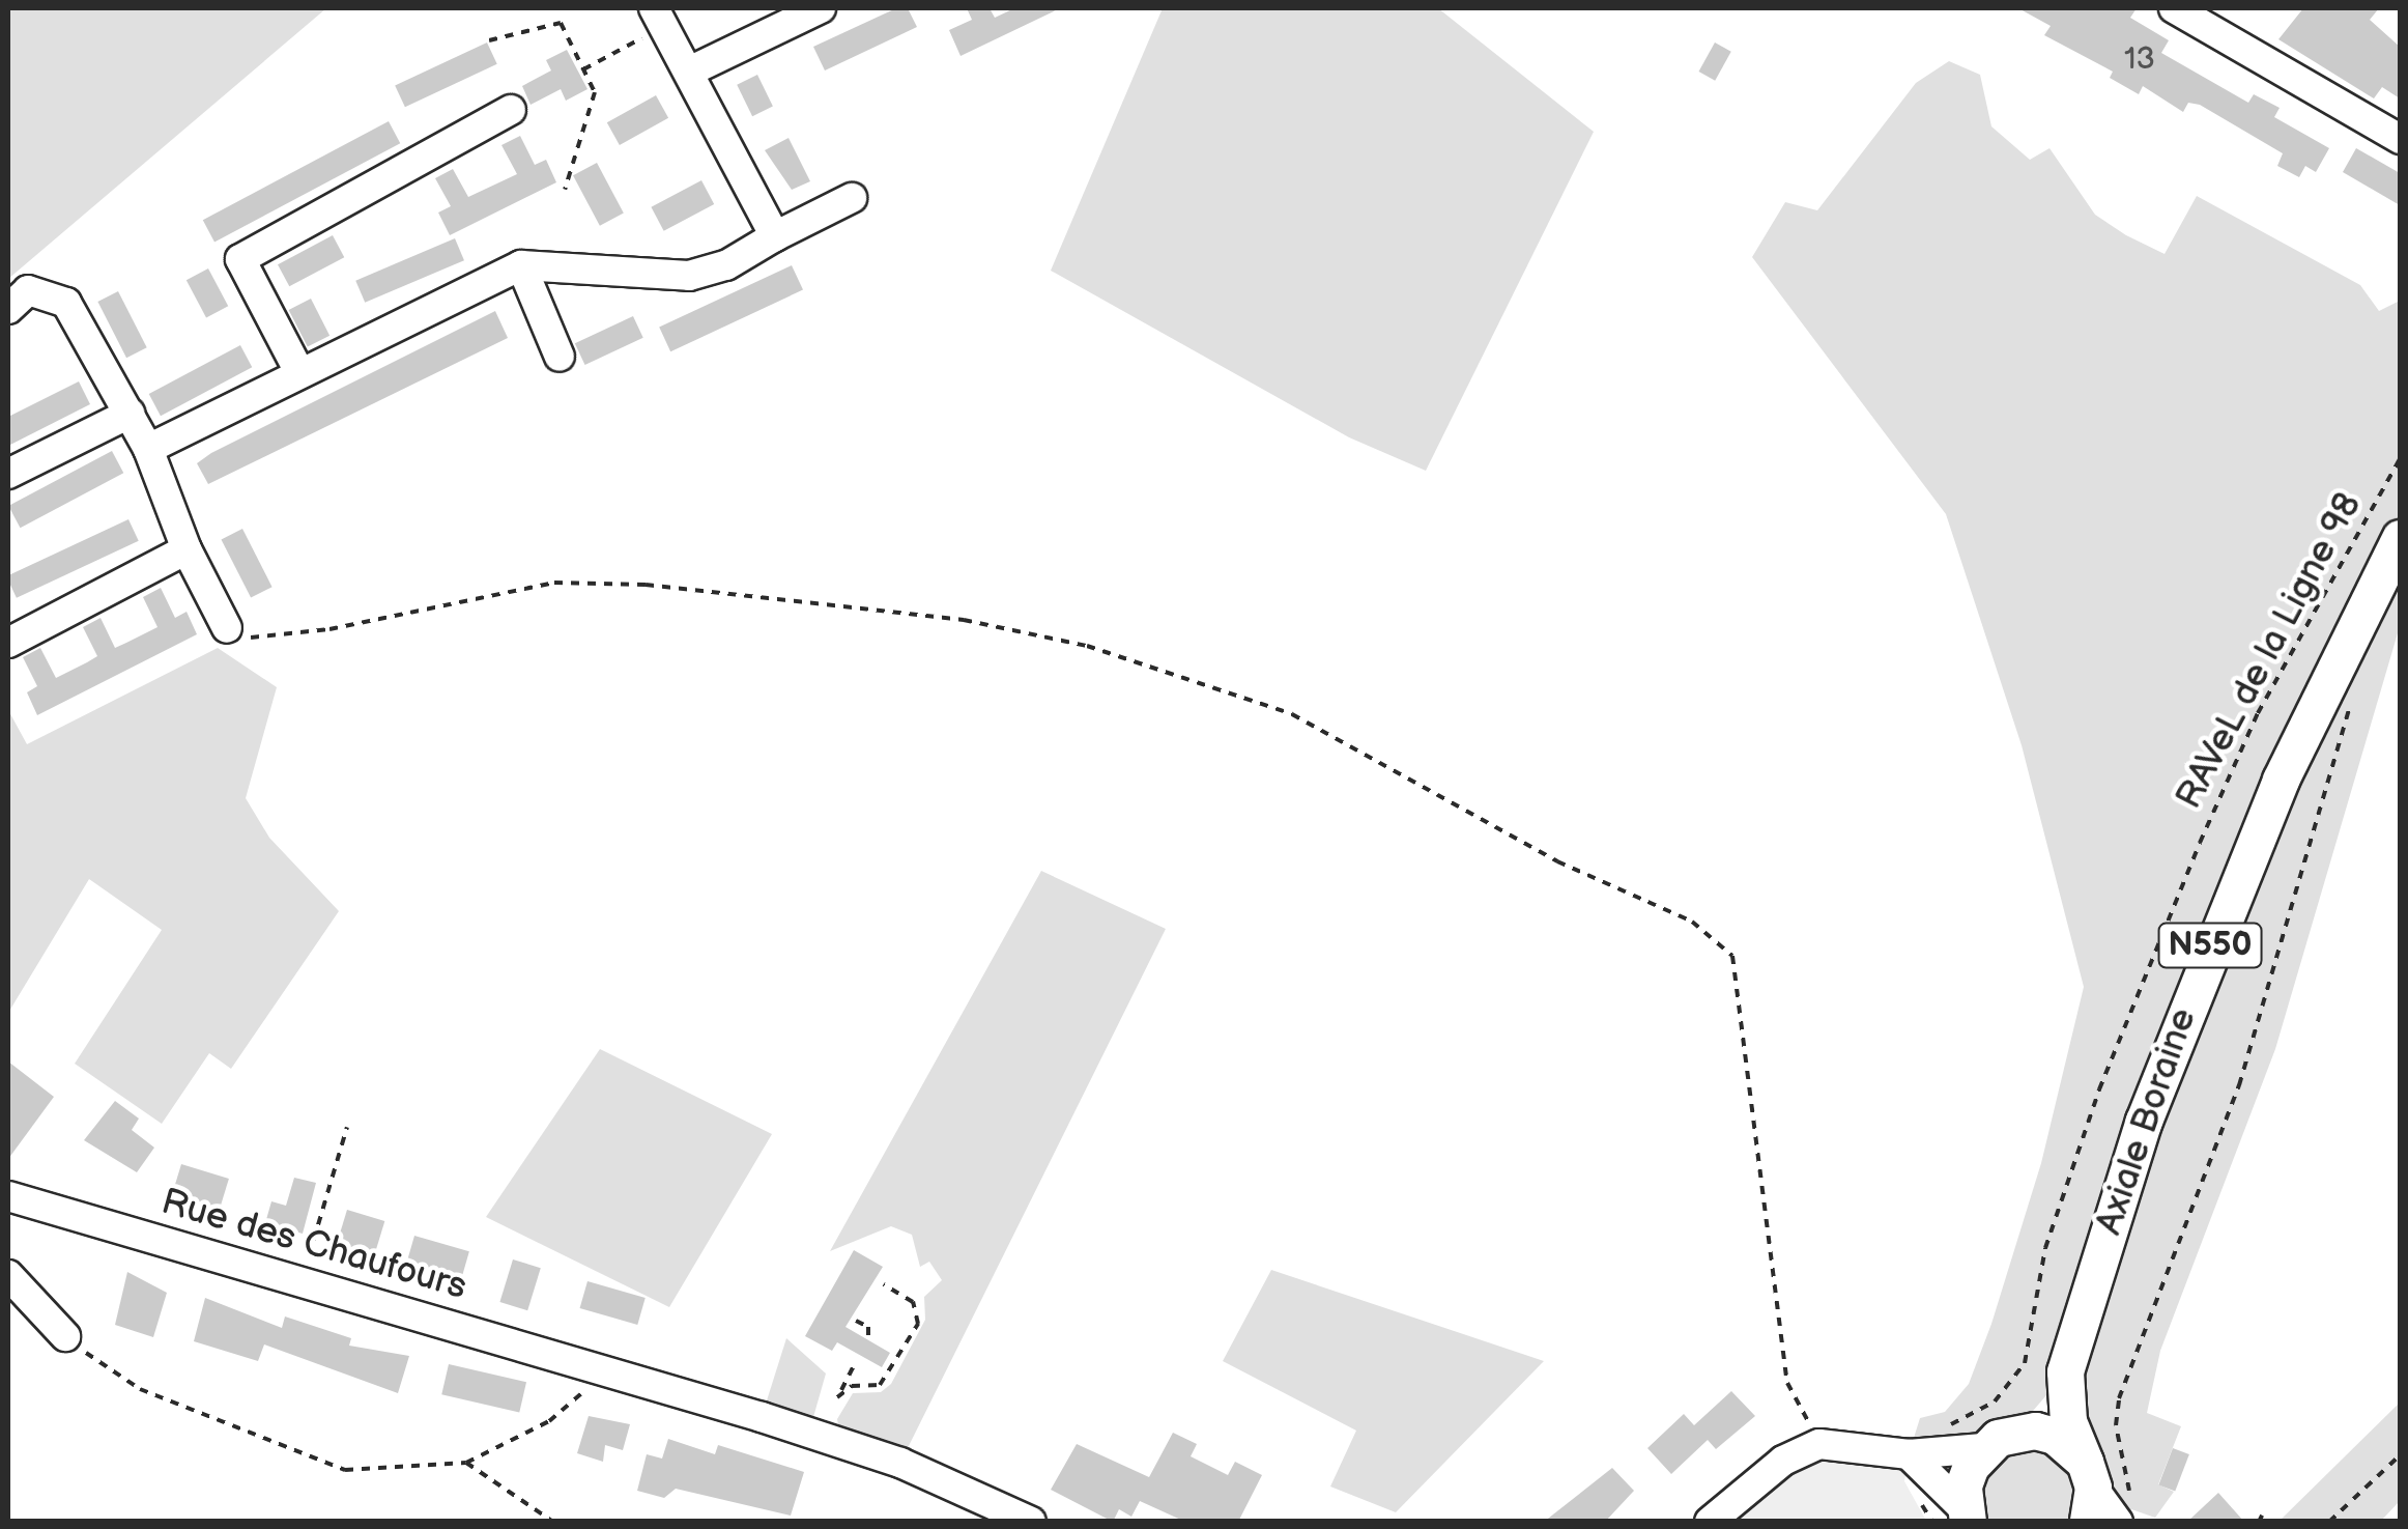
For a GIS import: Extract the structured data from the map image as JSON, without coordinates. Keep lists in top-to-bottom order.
{
  "streets": {
    "main road": ["N550", "Axiale Boraine"],
    "street": ["Rue des Chaufours"],
    "path": ["RAVeL de la Ligne 98"]
  },
  "house_numbers": ["13"]
}
